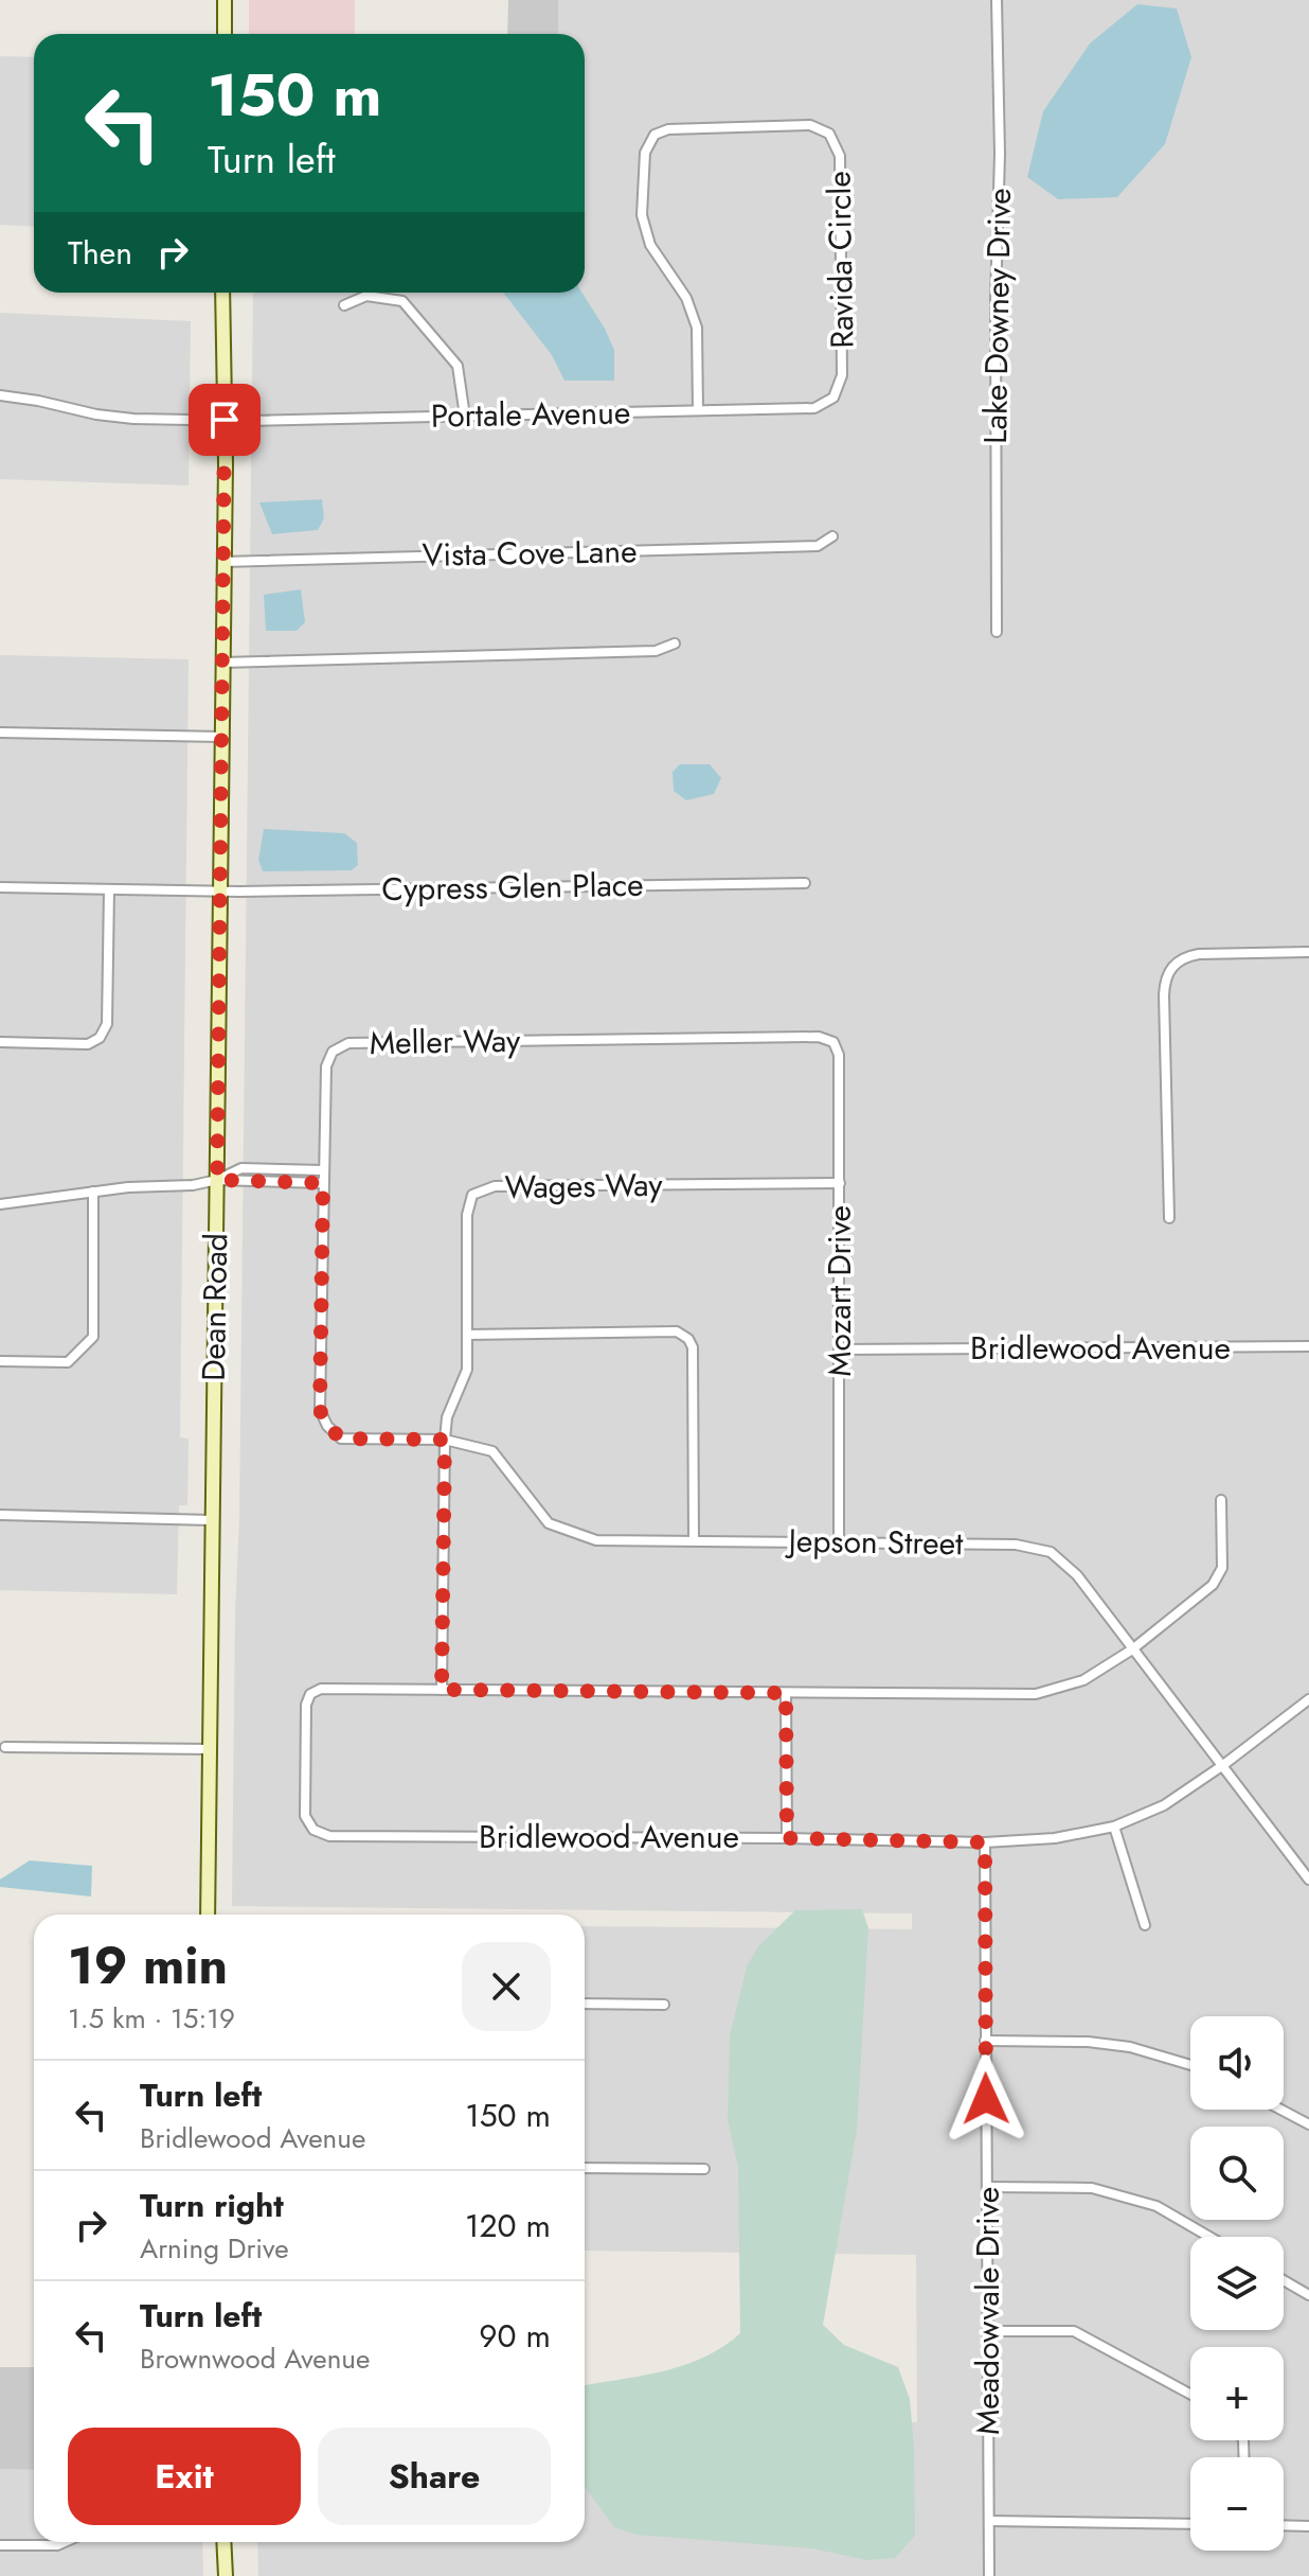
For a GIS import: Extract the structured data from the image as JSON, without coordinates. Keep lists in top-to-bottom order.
{
  "streets": {
    "main road": ["Dean Road"],
    "street": [
      "Ravida Circle",
      "Lake Downey Drive",
      "Portale Avenue",
      "Vista Cove Lane",
      "Cypress Glen Place",
      "Meller Way",
      "Wages Way",
      "Mozart Drive",
      "Bridlewood Avenue",
      "Jepson Street",
      "Meadowvale Drive"
    ]
  },
  "crossings": [
    ["Ravida Circle", "Portale Avenue"],
    ["Portale Avenue", "Dean Road"],
    ["Vista Cove Lane", "Dean Road"],
    ["Cypress Glen Place", "Dean Road"],
    ["Meller Way", "Mozart Drive"],
    ["Meller Way", "Jepson Street"],
    ["Wages Way", "Mozart Drive"],
    ["Wages Way", "Bridlewood Avenue"],
    ["Wages Way", "Jepson Street"],
    ["Mozart Drive", "Bridlewood Avenue"],
    ["Mozart Drive", "Jepson Street"],
    ["Bridlewood Avenue", "Jepson Street"],
    ["Bridlewood Avenue", "Meadowvale Drive"]
  ],
  "page": {
    "turn": ["150 m", "Turn left"],
    "then": "Then",
    "heading": ["19 min", "1.5 km · 15:19"],
    "map_buttons": ["+", "−"],
    "list": [
      {
        "name": "Turn left",
        "note": "Bridlewood Avenue",
        "value": "150 m"
      },
      {
        "name": "Turn right",
        "note": "Arning Drive",
        "value": "120 m"
      },
      {
        "name": "Turn left",
        "note": "Brownwood Avenue",
        "value": "90 m"
      }
    ],
    "buttons": ["Exit", "Share"]
  }
}
